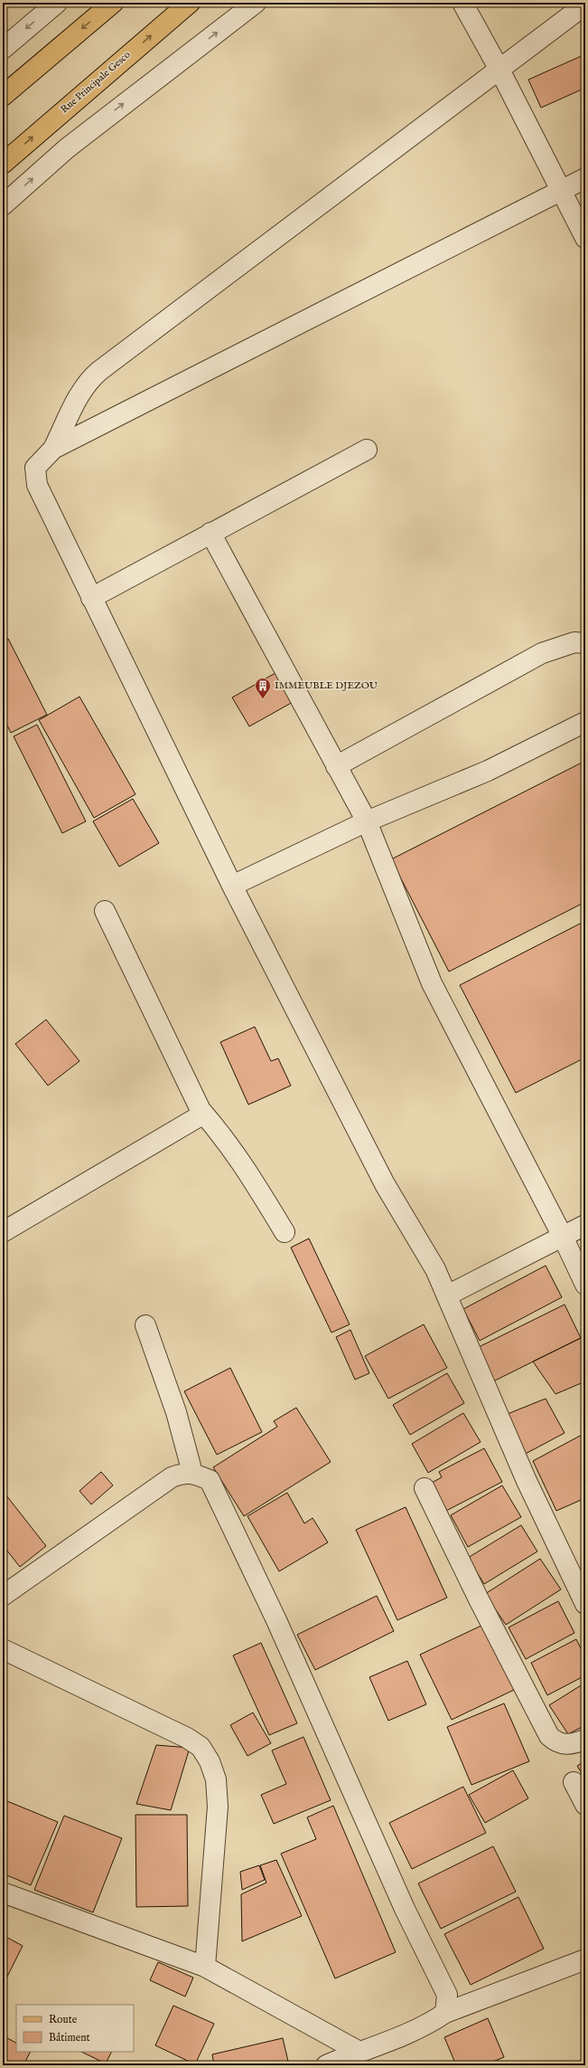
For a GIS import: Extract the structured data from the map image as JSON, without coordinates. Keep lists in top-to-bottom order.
{
  "streets": {
    "main road": ["Rue Principale Gesco"]
  },
  "places": {
    "building": ["IMMEUBLE DJEZOU"]
  },
  "legend": ["Route", "Bâtiment"]
}
